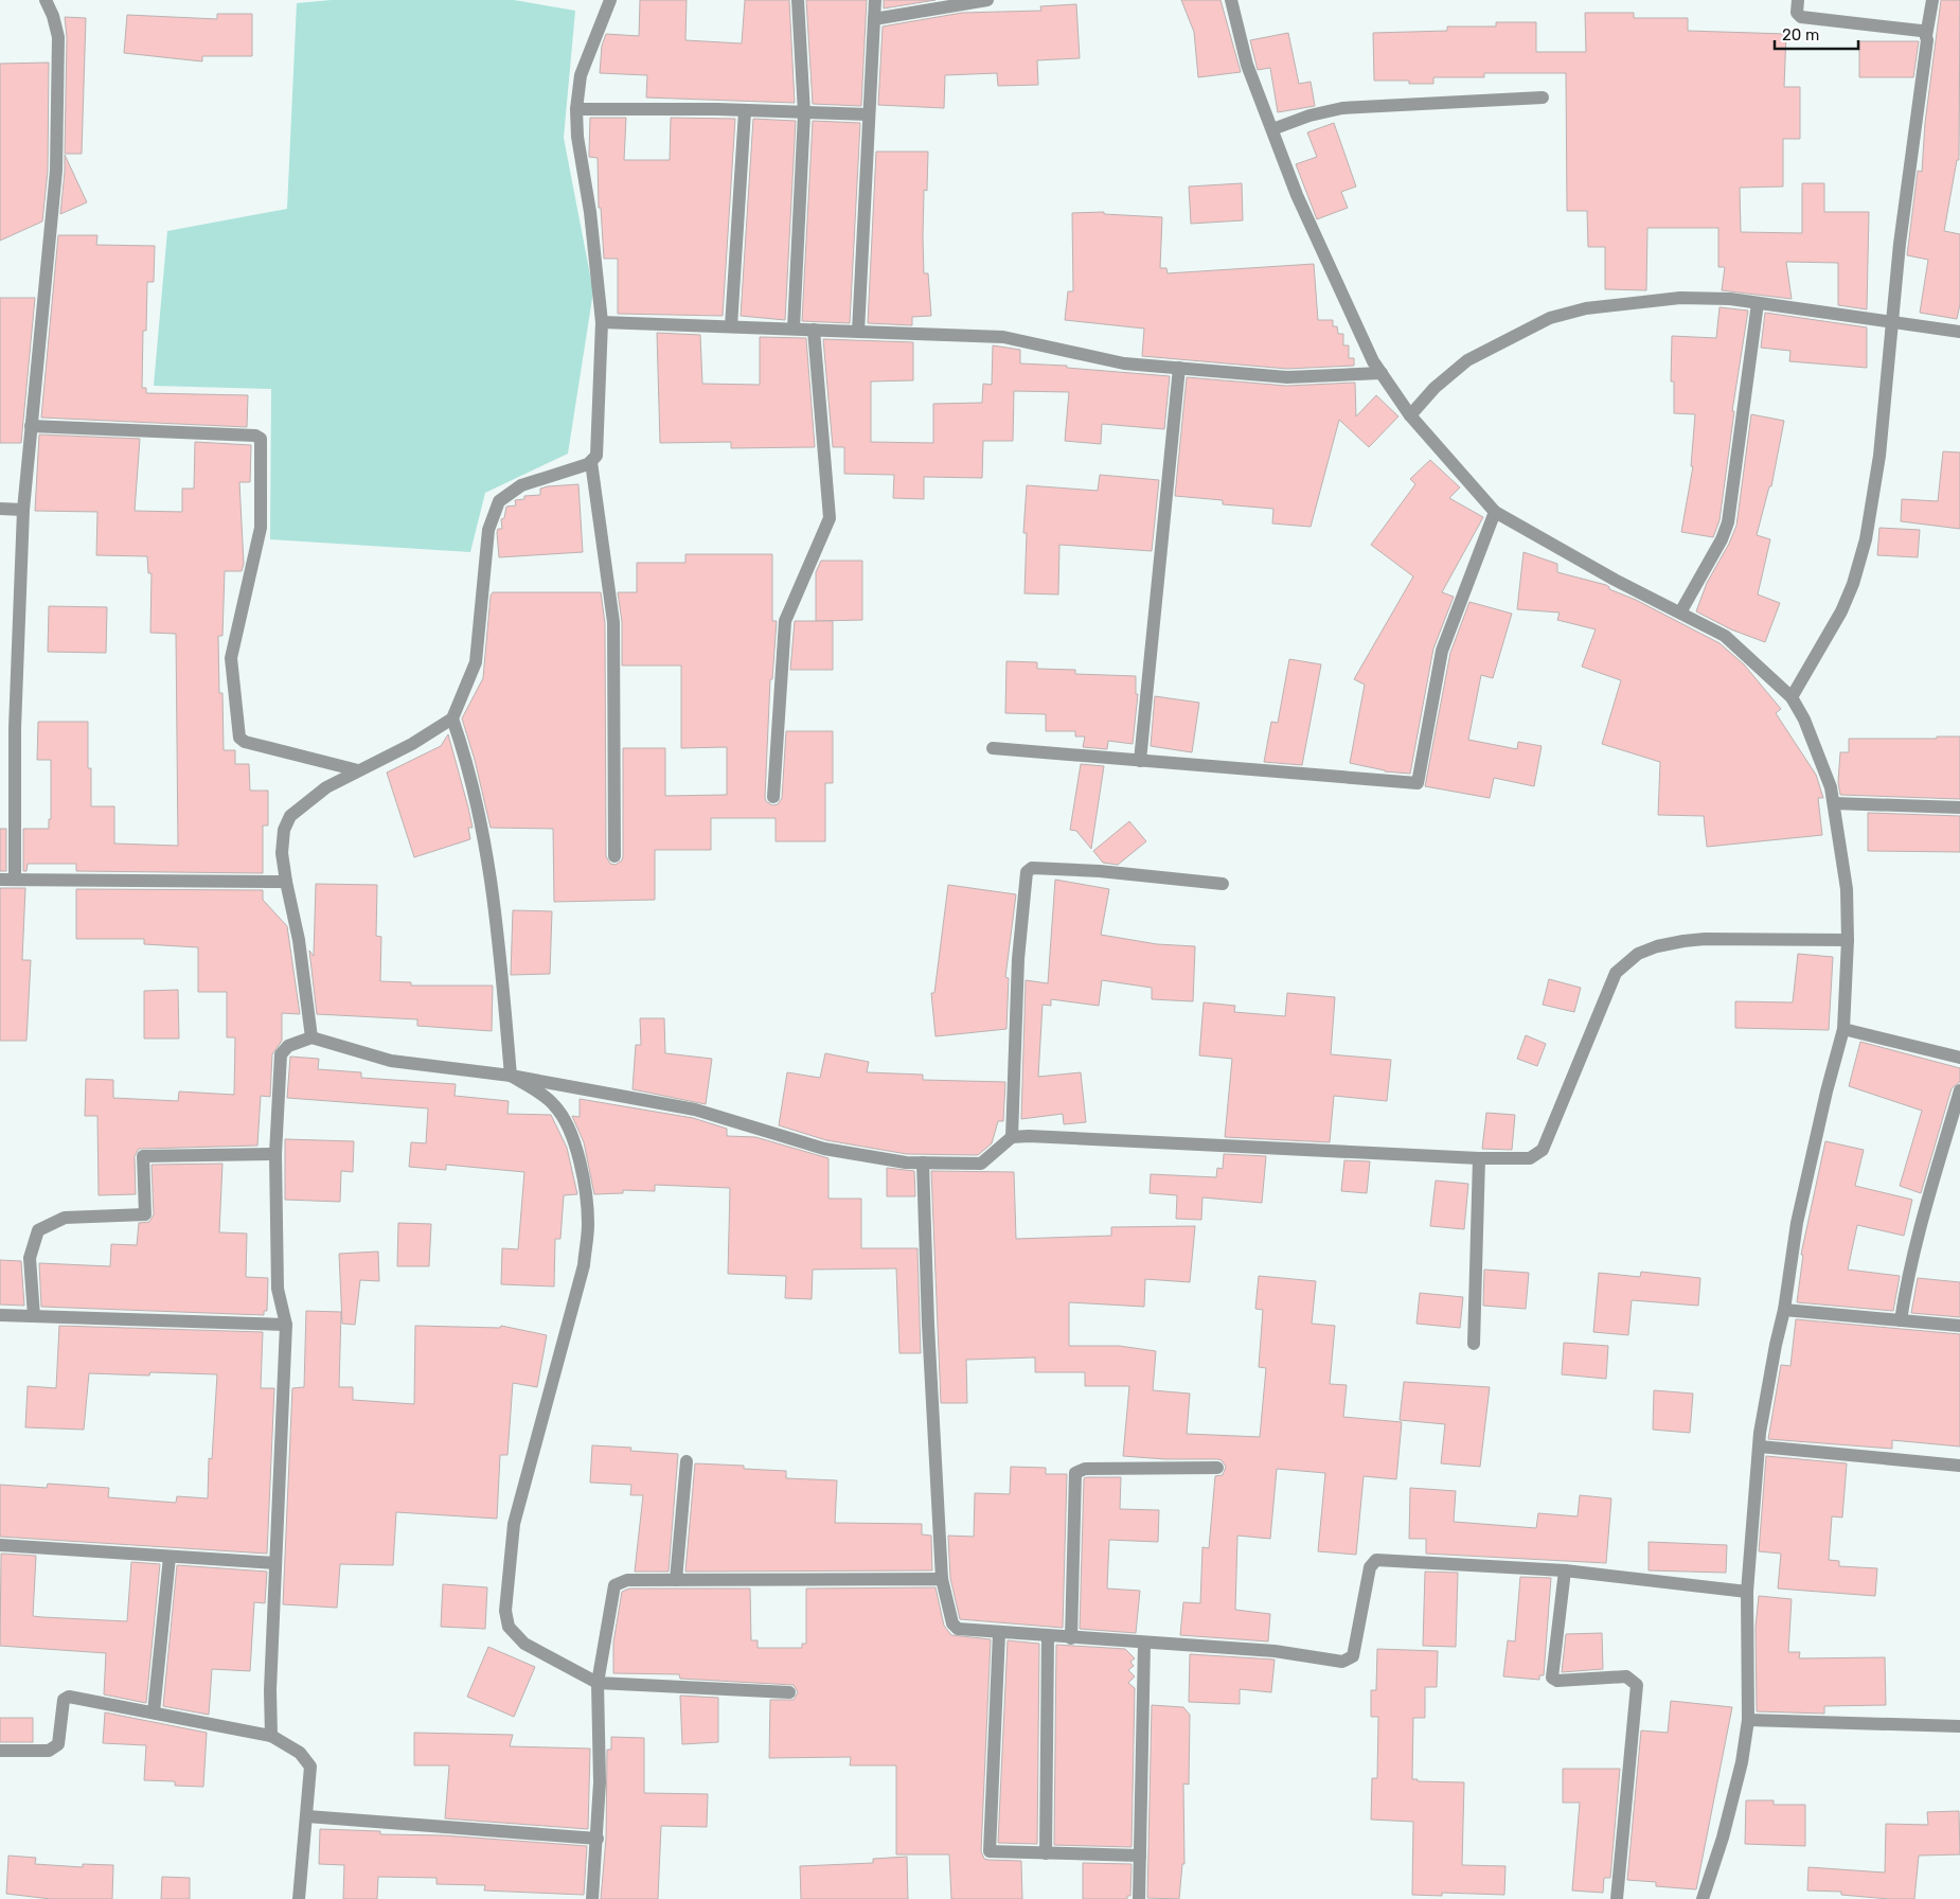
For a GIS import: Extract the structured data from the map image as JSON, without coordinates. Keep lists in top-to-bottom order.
{
  "scale_bar": "20 m"
}
